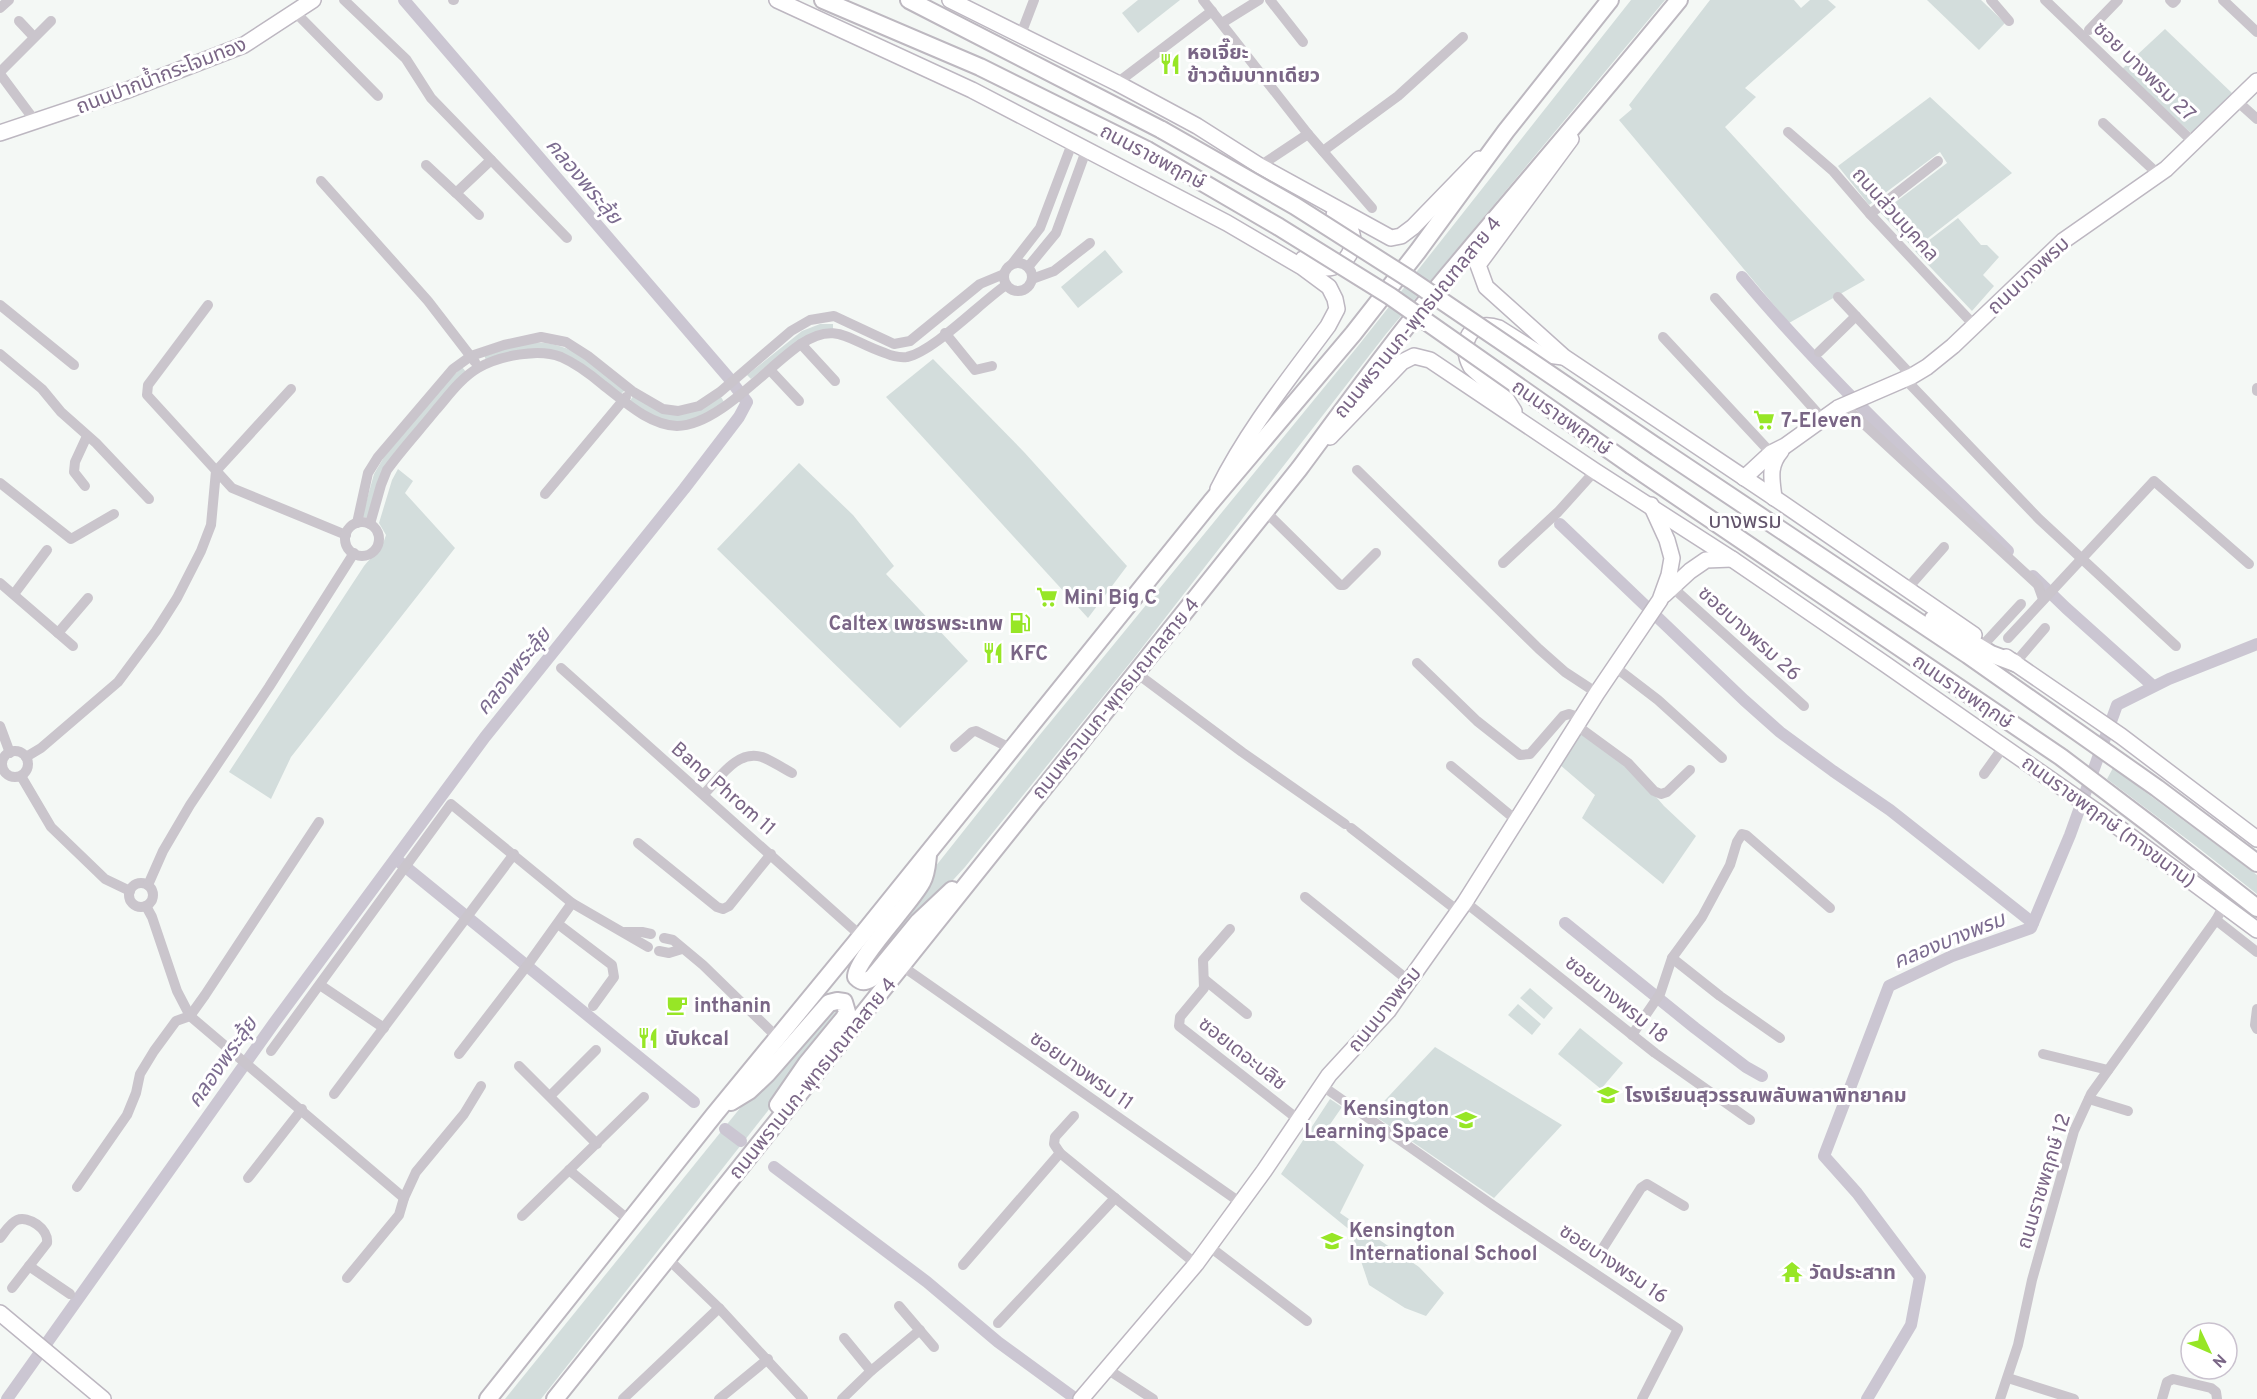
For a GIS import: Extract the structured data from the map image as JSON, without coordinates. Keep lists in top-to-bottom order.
{
  "streets": {
    "main road": [
      "ถนนปากน้ำกระโจมทอง",
      "ถนนราชพฤกษ์",
      "ถนนบางพรม",
      "ถนนพรานนก-พุทธมณฑลสาย 4",
      "ถนนราชพฤกษ์ (ทางขนาน)"
    ],
    "street": [
      "ซอย บางพรม 27",
      "ถนนส่วนบุคคล",
      "ซอยบางพรม 26",
      "Bang Phrom 11",
      "ซอยบางพรม 18",
      "ซอยเดอะบลิซ",
      "ซอยบางพรม 11",
      "ถนนราชพฤกษ์ 12",
      "ซอยบางพรม 16"
    ]
  },
  "crossings": [
    ["ซอย บางพรม 27", "ถนนบางพรม"],
    ["ถนนราชพฤกษ์", "ถนนบางพรม"],
    ["ถนนราชพฤกษ์", "ถนนพรานนก-พุทธมณฑลสาย 4"],
    ["ถนนราชพฤกษ์", "ถนนราชพฤกษ์ (ทางขนาน)"],
    ["ถนนส่วนบุคคล", "ถนนบางพรม"],
    ["ถนนบางพรม", "ซอยบางพรม 26"],
    ["ถนนบางพรม", "ซอยบางพรม 18"],
    ["ถนนบางพรม", "ซอยเดอะบลิซ"],
    ["ถนนบางพรม", "ซอยบางพรม 11"],
    ["ถนนบางพรม", "ซอยบางพรม 16"],
    ["ถนนพรานนก-พุทธมณฑลสาย 4", "Bang Phrom 11"],
    ["ถนนพรานนก-พุทธมณฑลสาย 4", "ซอยบางพรม 18"],
    ["ถนนพรานนก-พุทธมณฑลสาย 4", "ซอยบางพรม 11"],
    ["ถนนราชพฤกษ์ (ทางขนาน)", "ถนนราชพฤกษ์ 12"]
  ],
  "districts": ["บางพรม"],
  "water": ["คลองพระลุ้ย", "คลองบางพรม"],
  "places": {
    "restaurant": ["หอเจี๊ยะ ข้าวต้มบาทเดียว", "KFC", "นับkcal"],
    "supermarket": ["7-Eleven", "Mini Big C"],
    "fuel station": ["Caltex เพชรพระเทพ"],
    "cafe": ["inthanin"],
    "school or university": ["โรงเรียนสุวรรณพลับพลาพิทยาคม", "Kensington Learning Space", "Kensington International School"],
    "temple": ["วัดประสาท"]
  },
  "north": "bottom right"
}
